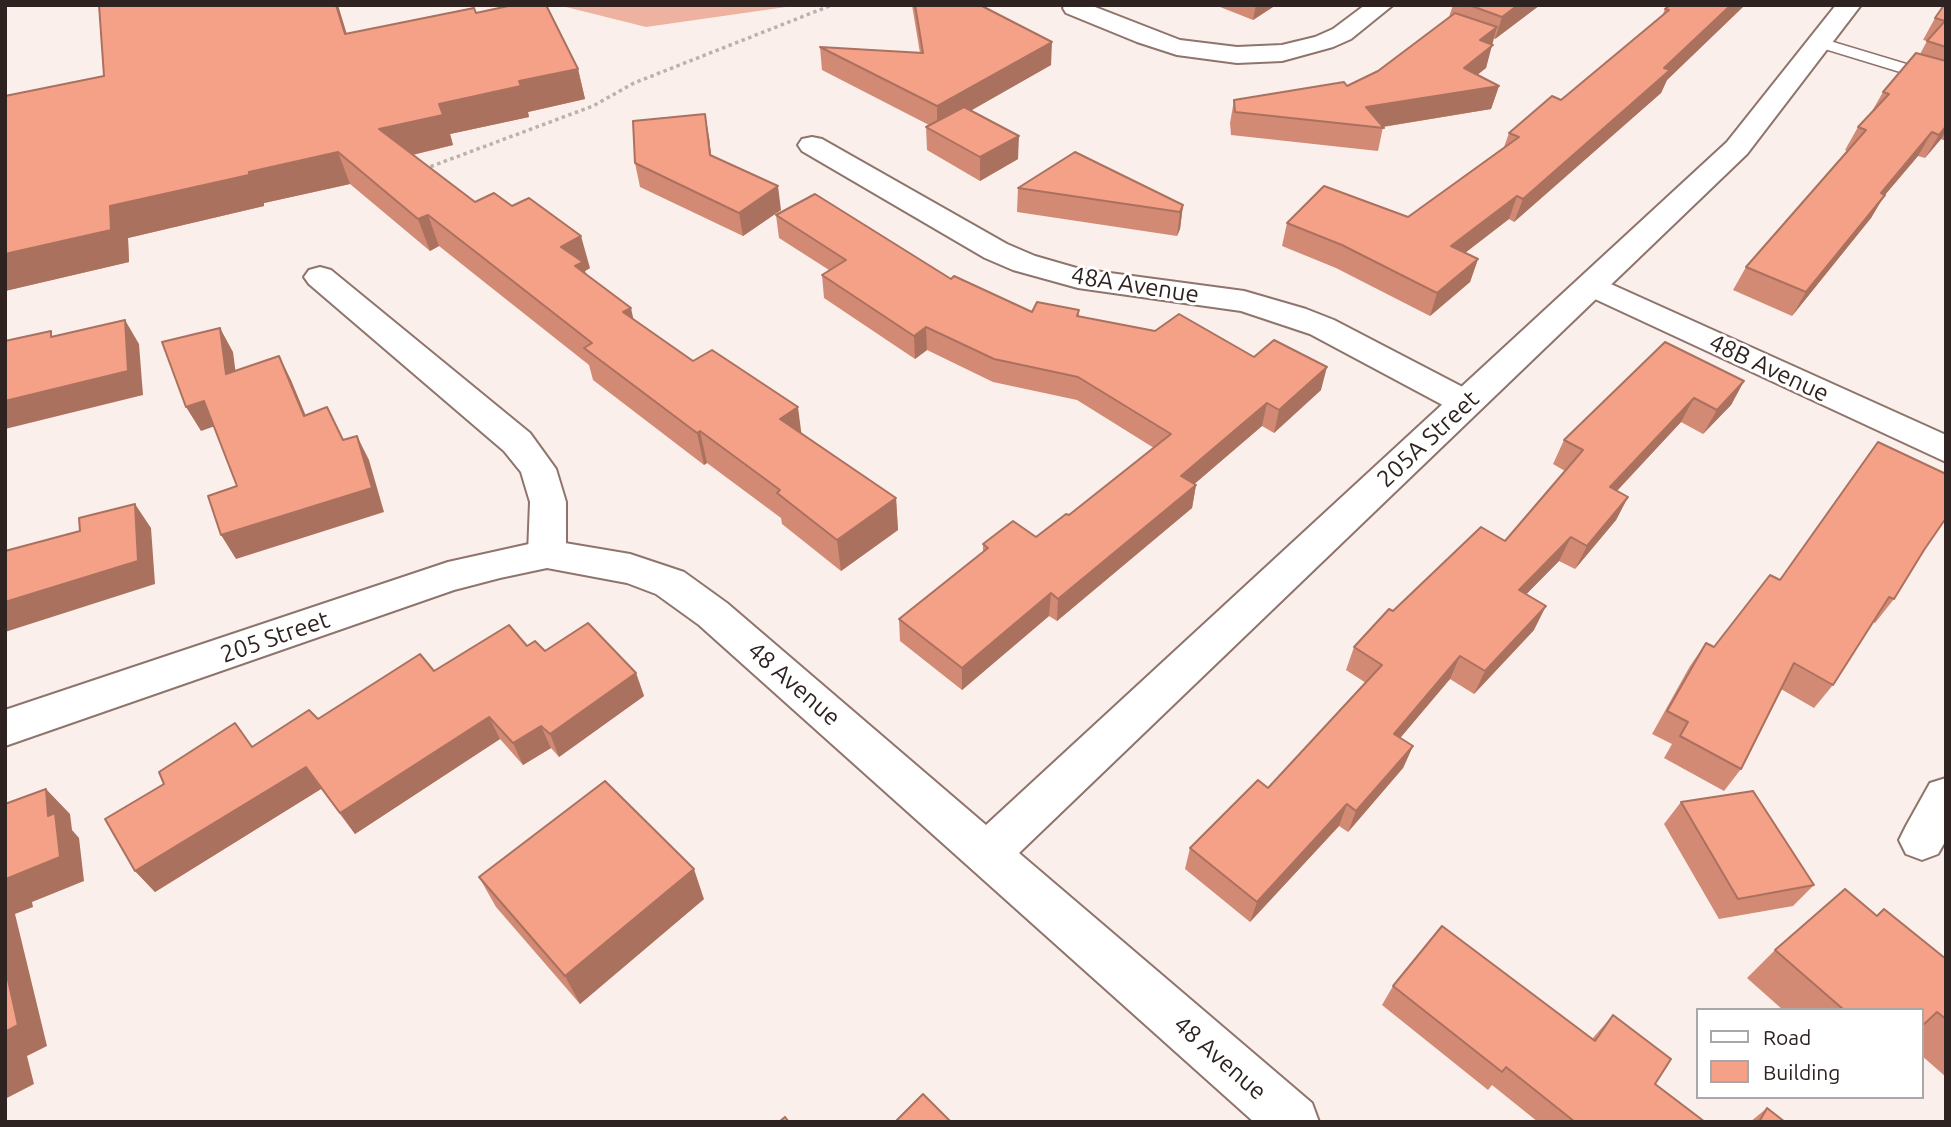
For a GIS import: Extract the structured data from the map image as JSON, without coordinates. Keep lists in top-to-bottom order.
{
  "streets": {
    "street": [
      "48A Avenue",
      "48B Avenue",
      "205A Street",
      "205 Street",
      "48 Avenue"
    ]
  },
  "crossings": [
    ["48A Avenue", "205A Street"],
    ["48B Avenue", "205A Street"],
    ["205A Street", "48 Avenue"],
    ["205 Street", "48 Avenue"]
  ],
  "legend": ["Road", "Building"]
}
